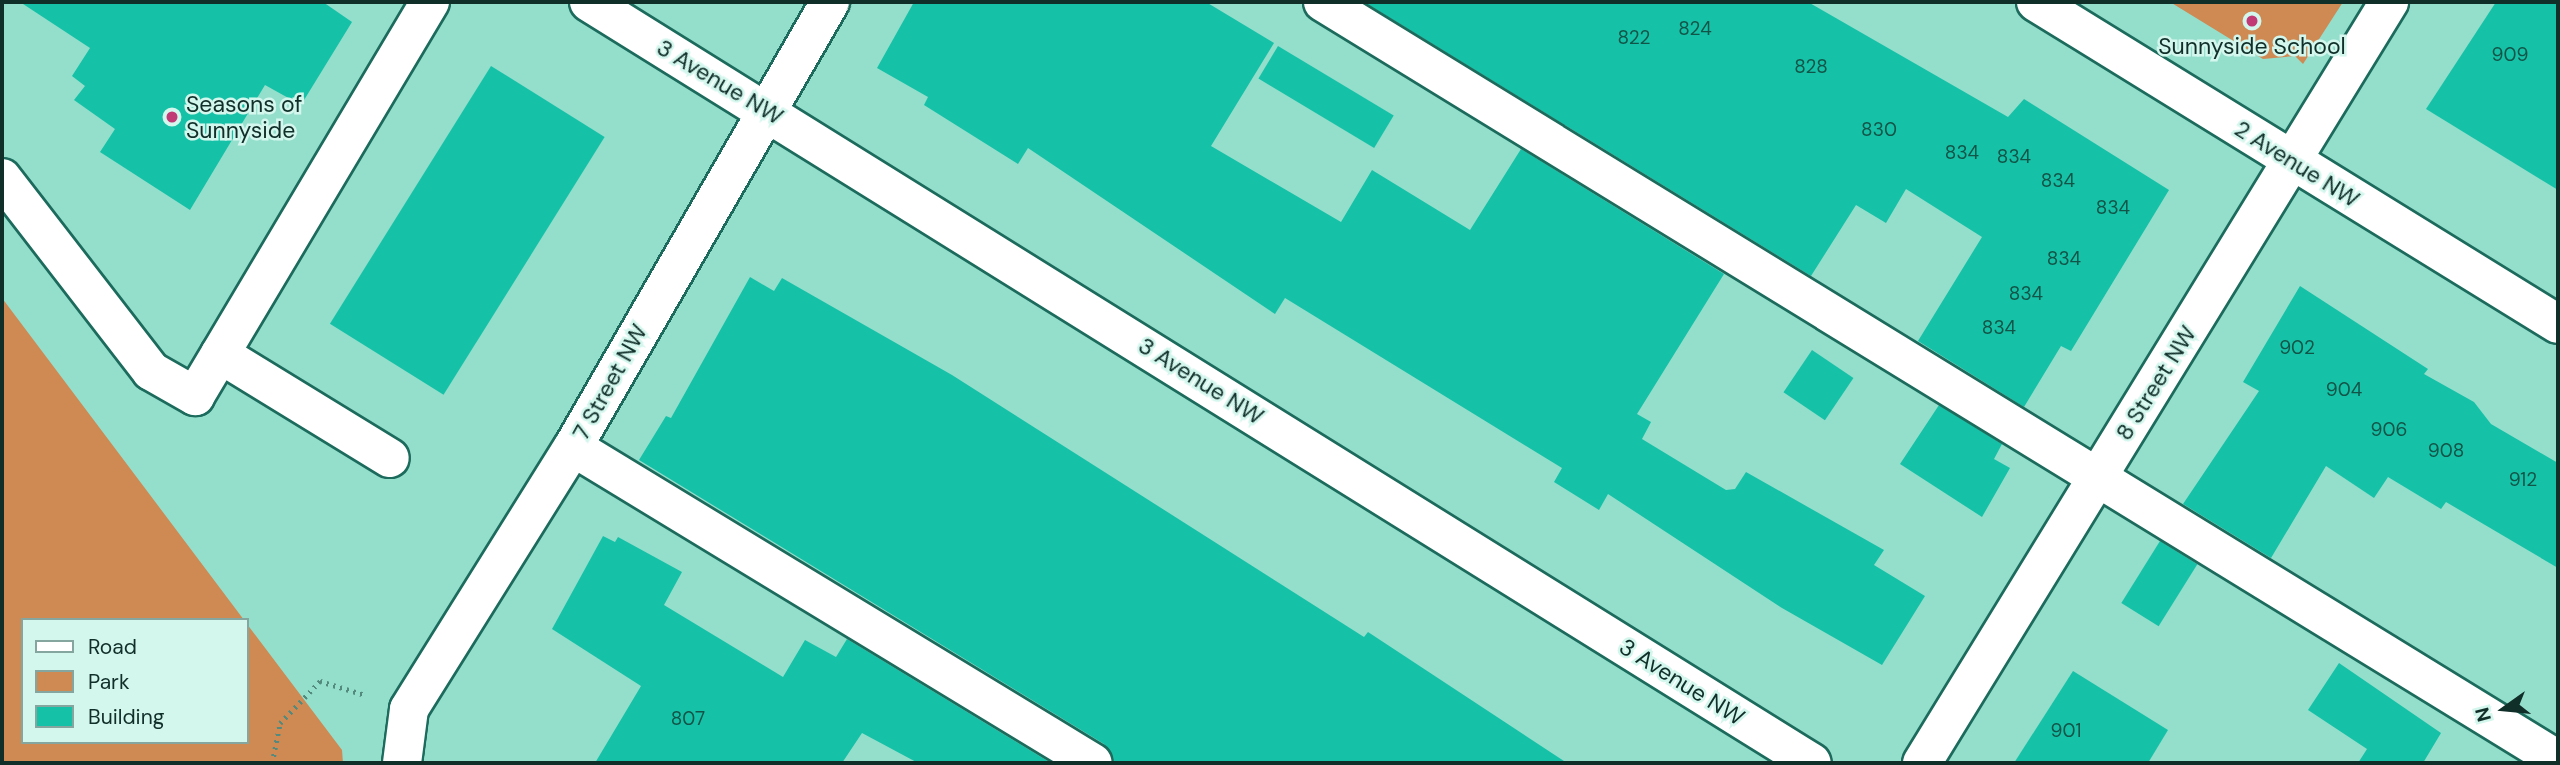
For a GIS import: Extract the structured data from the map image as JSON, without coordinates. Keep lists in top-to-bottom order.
{
  "streets": {
    "street": [
      "3 Avenue NW",
      "2 Avenue NW",
      "7 Street NW",
      "8 Street NW"
    ]
  },
  "crossings": [
    ["3 Avenue NW", "7 Street NW"],
    ["2 Avenue NW", "8 Street NW"]
  ],
  "places": ["Sunnyside School", "Seasons of Sunnyside"],
  "house_numbers": [
    "824",
    "822",
    "909",
    "828",
    "830",
    "834",
    "834",
    "834",
    "834",
    "834",
    "834",
    "834",
    "902",
    "904",
    "906",
    "908",
    "912",
    "807",
    "901"
  ],
  "legend": ["Road", "Park", "Building"],
  "north": "left"
}
